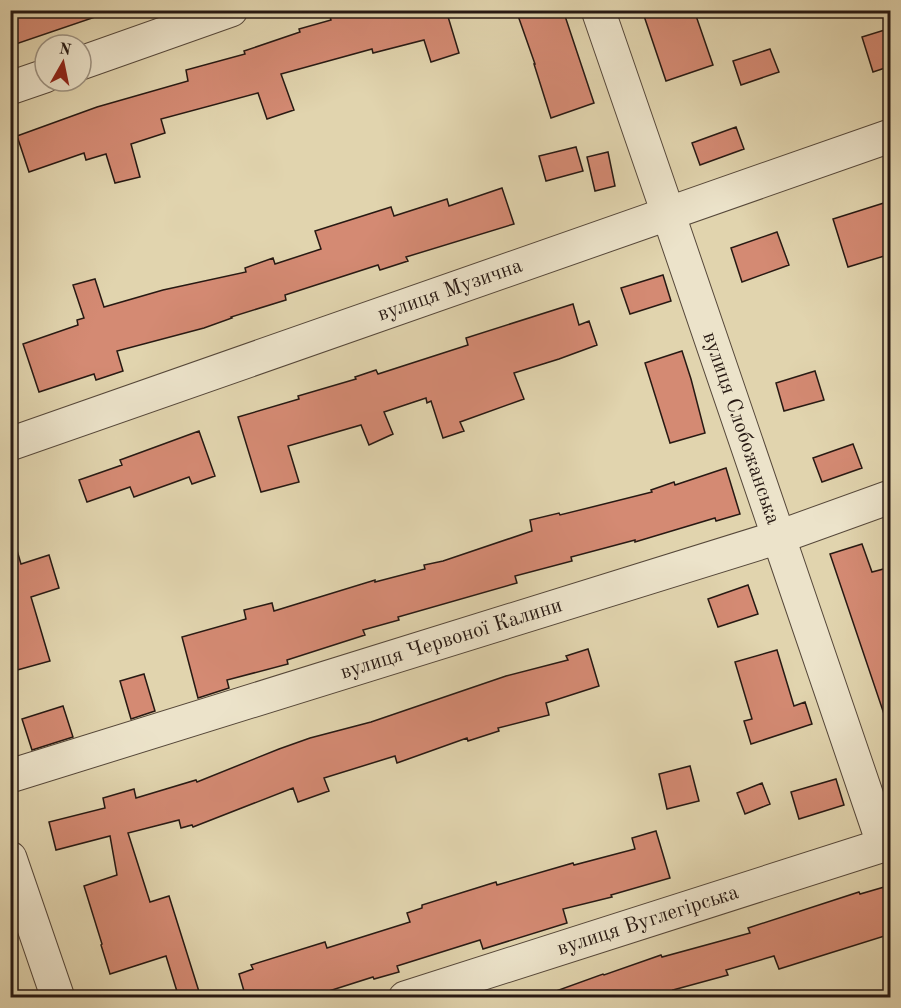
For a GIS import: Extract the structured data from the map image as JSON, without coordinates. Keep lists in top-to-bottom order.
{
  "streets": {
    "street": [
      "вулиця Музична",
      "вулиця Слобожанська",
      "вулиця Червоної Калини",
      "вулиця Вуглегірська"
    ]
  },
  "crossings": [
    ["вулиця Музична", "вулиця Слобожанська"],
    ["вулиця Слобожанська", "вулиця Червоної Калини"],
    ["вулиця Слобожанська", "вулиця Вуглегірська"]
  ],
  "north": "top"
}
